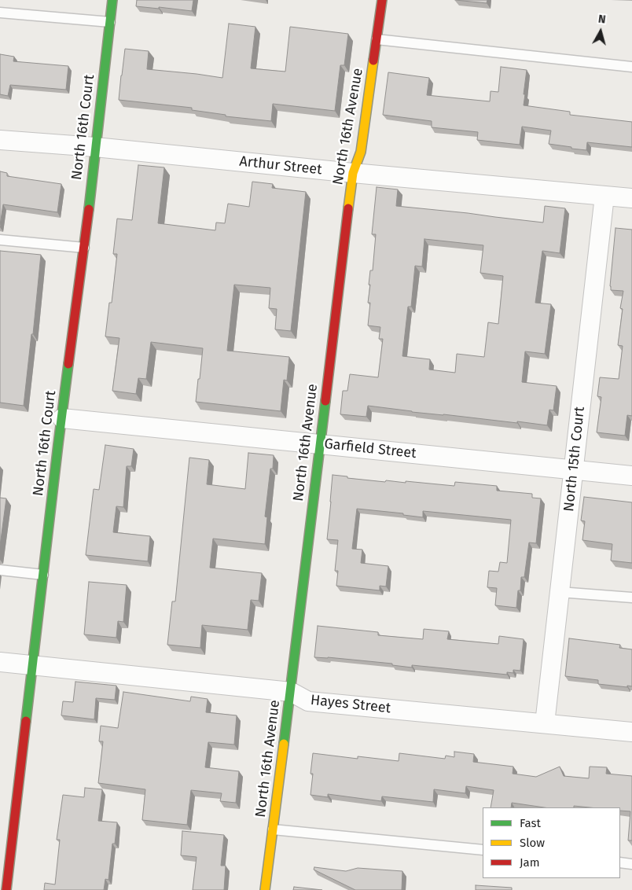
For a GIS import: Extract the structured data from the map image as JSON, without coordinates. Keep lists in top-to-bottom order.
{
  "streets": {
    "street": [
      "North 16th Avenue",
      "North 16th Court",
      "Arthur Street",
      "Garfield Street",
      "North 15th Court",
      "Hayes Street"
    ]
  },
  "crossings": [
    ["North 16th Avenue", "Arthur Street"],
    ["North 16th Avenue", "Garfield Street"],
    ["North 16th Avenue", "Hayes Street"],
    ["North 16th Court", "Arthur Street"],
    ["North 16th Court", "Garfield Street"],
    ["North 16th Court", "Hayes Street"],
    ["Arthur Street", "North 15th Court"],
    ["Garfield Street", "North 15th Court"],
    ["North 15th Court", "Hayes Street"]
  ],
  "legend": ["Fast", "Slow", "Jam"],
  "north": "top"
}
